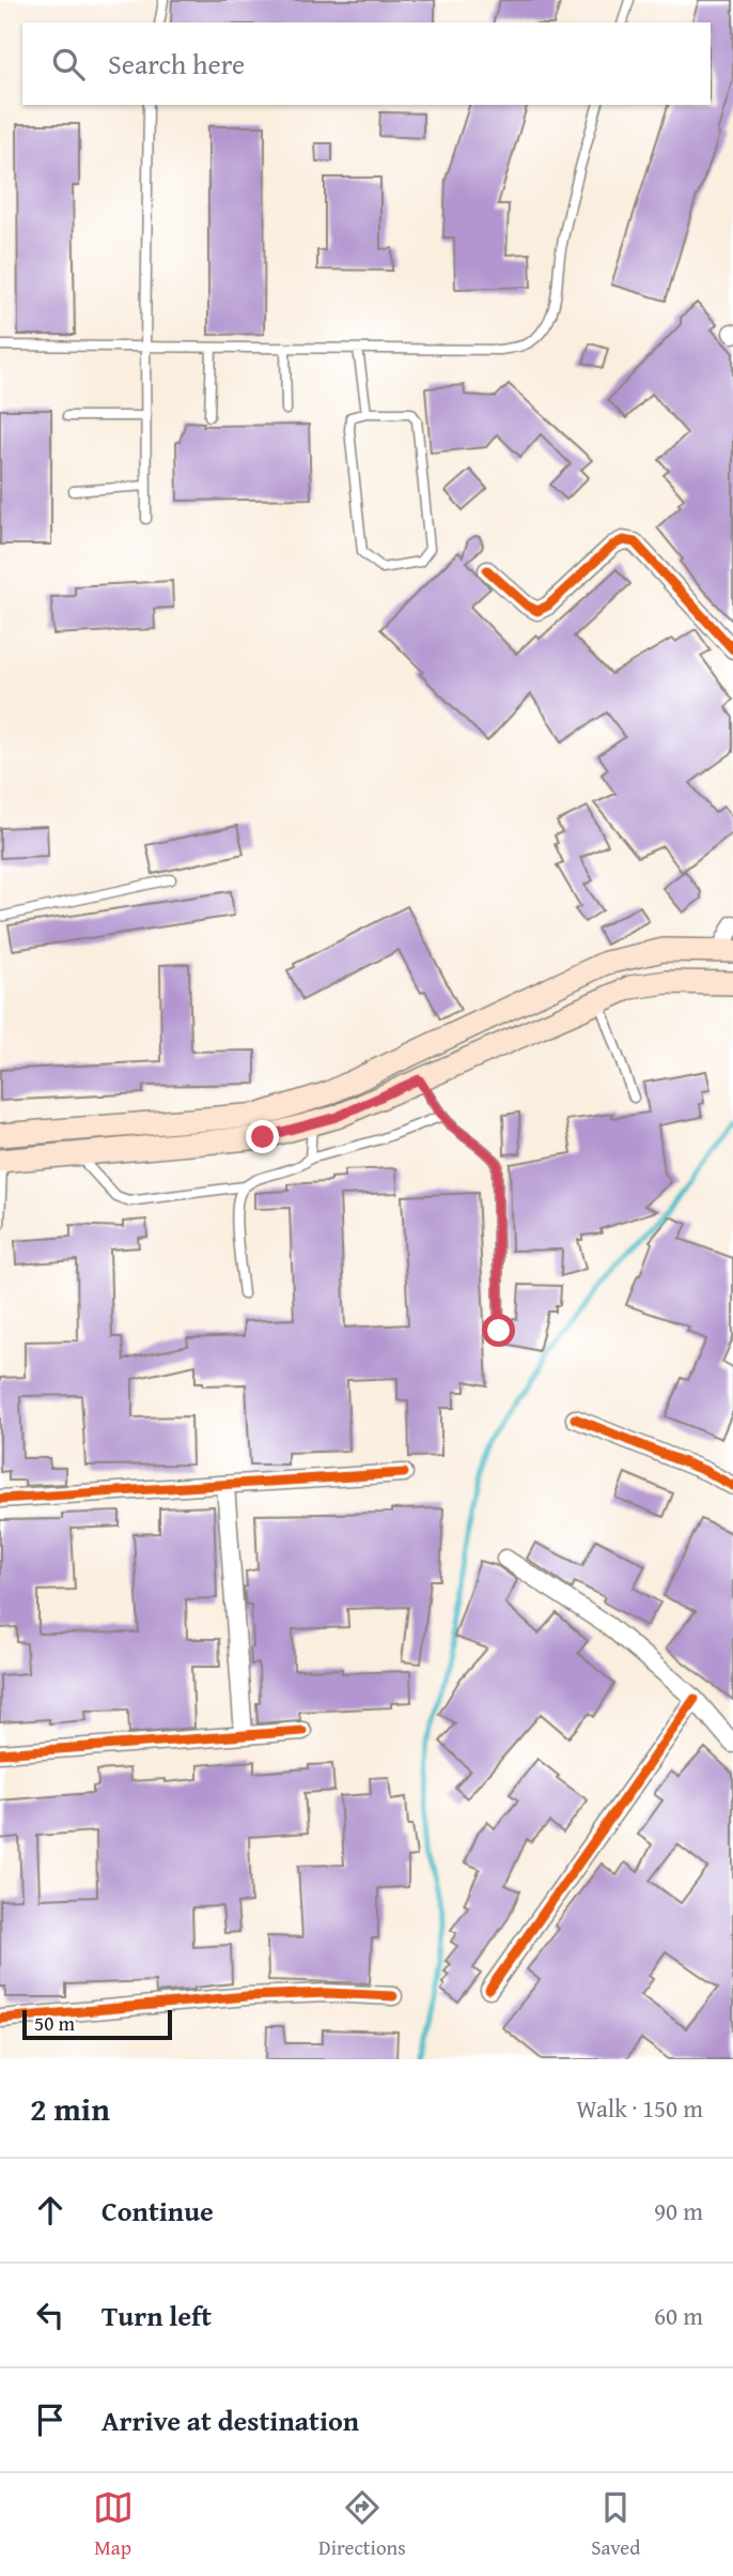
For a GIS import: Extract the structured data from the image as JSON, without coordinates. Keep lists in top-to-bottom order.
{
  "scale_bar": "50 m",
  "page": {
    "search": "Search here",
    "scale": "50 m",
    "heading": ["2 min", "Walk · 150 m"],
    "list": [
      ["Continue", "90 m"],
      ["Turn left", "60 m"],
      "Arrive at destination"
    ],
    "nav": ["Map", "Directions", "Saved"]
  }
}
